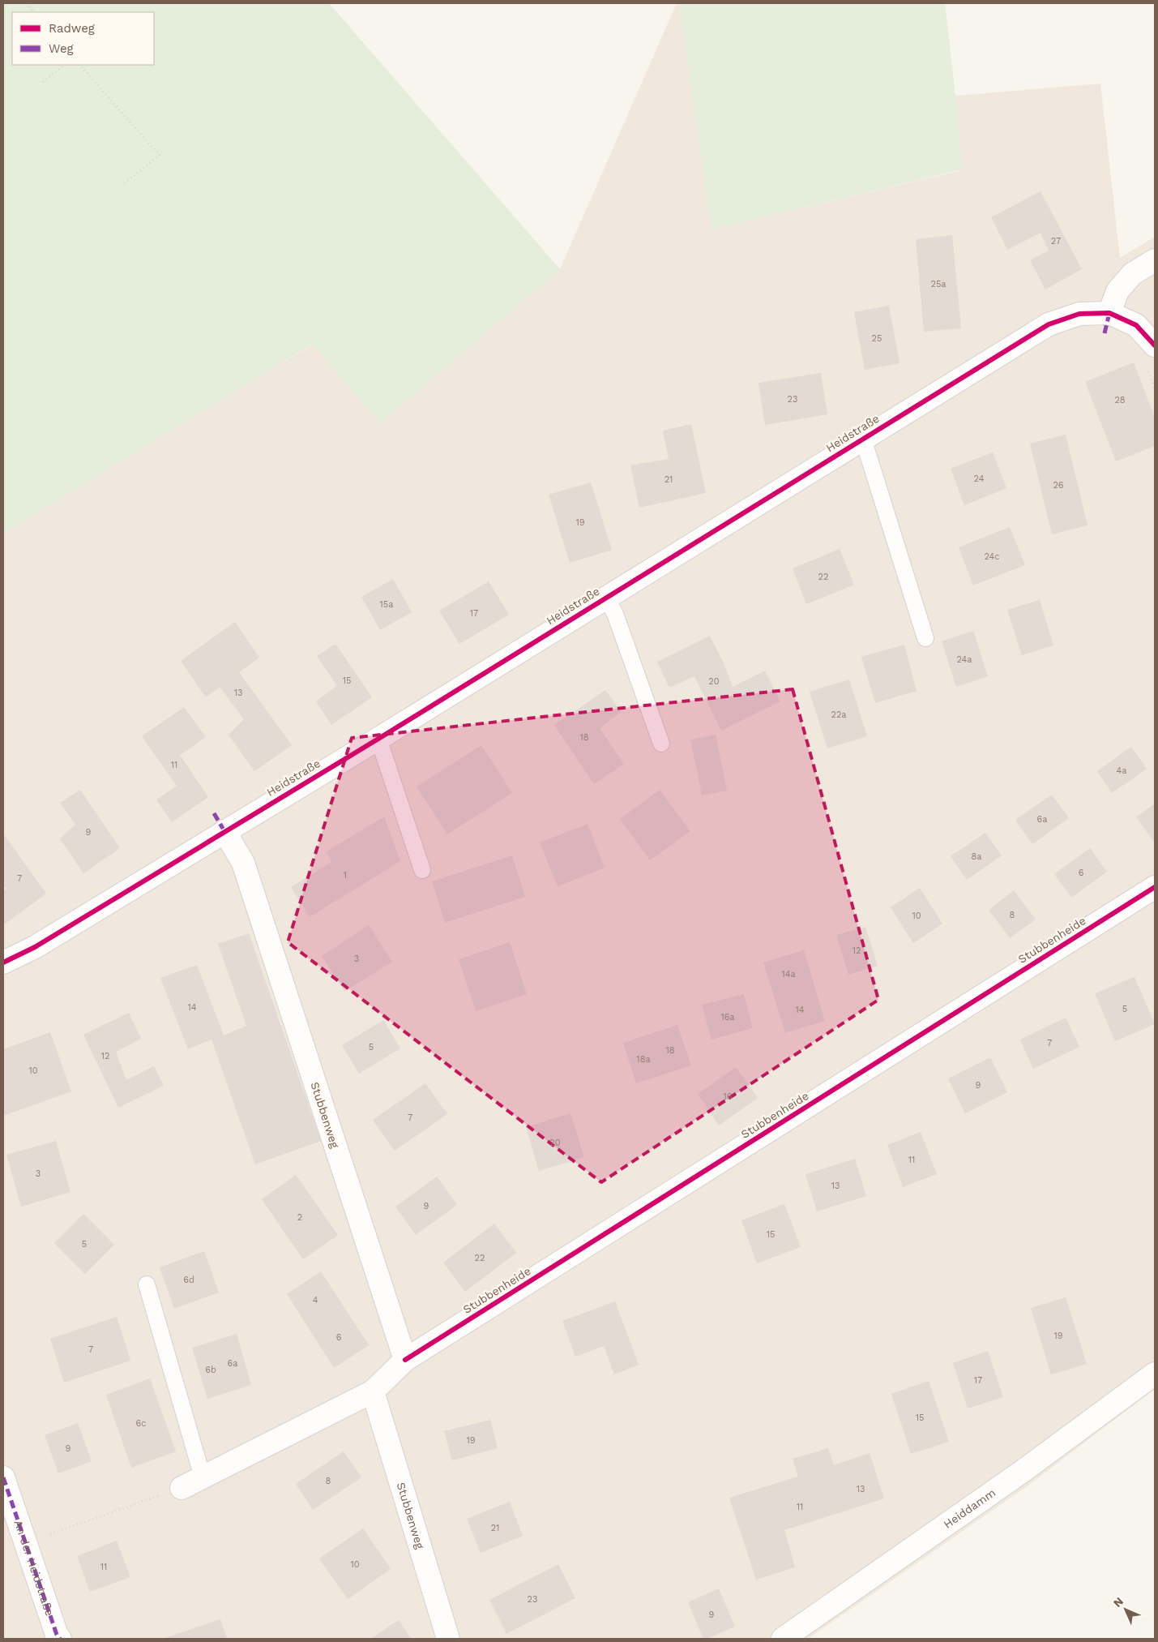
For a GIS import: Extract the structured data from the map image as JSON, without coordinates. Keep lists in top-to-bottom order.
{
  "streets": {
    "street": [
      "Heidstraße",
      "Stubbenheide",
      "Stubbenweg",
      "Heiddamm",
      "An der Heidstraße"
    ]
  },
  "crossings": [
    ["Heidstraße", "Stubbenweg"],
    ["Stubbenheide", "Stubbenweg"]
  ],
  "house_numbers": [
    "27",
    "25a",
    "25",
    "23",
    "28",
    "24",
    "21",
    "26",
    "19",
    "24c",
    "22",
    "15a",
    "17",
    "24a",
    "15",
    "20",
    "13",
    "22a",
    "18",
    "11",
    "4a",
    "6a",
    "9",
    "8a",
    "6",
    "1",
    "7",
    "8",
    "10",
    "12",
    "3",
    "14a",
    "14",
    "5",
    "14",
    "16a",
    "7",
    "5",
    "18",
    "12",
    "18a",
    "10",
    "9",
    "16",
    "7",
    "20",
    "11",
    "3",
    "13",
    "9",
    "2",
    "15",
    "5",
    "22",
    "6d",
    "4",
    "19",
    "6",
    "7",
    "6a",
    "6b",
    "17",
    "15",
    "6c",
    "19",
    "9",
    "8",
    "13",
    "11",
    "21",
    "10",
    "11",
    "23",
    "9"
  ],
  "legend": ["Radweg", "Weg"],
  "north": "top left"
}
